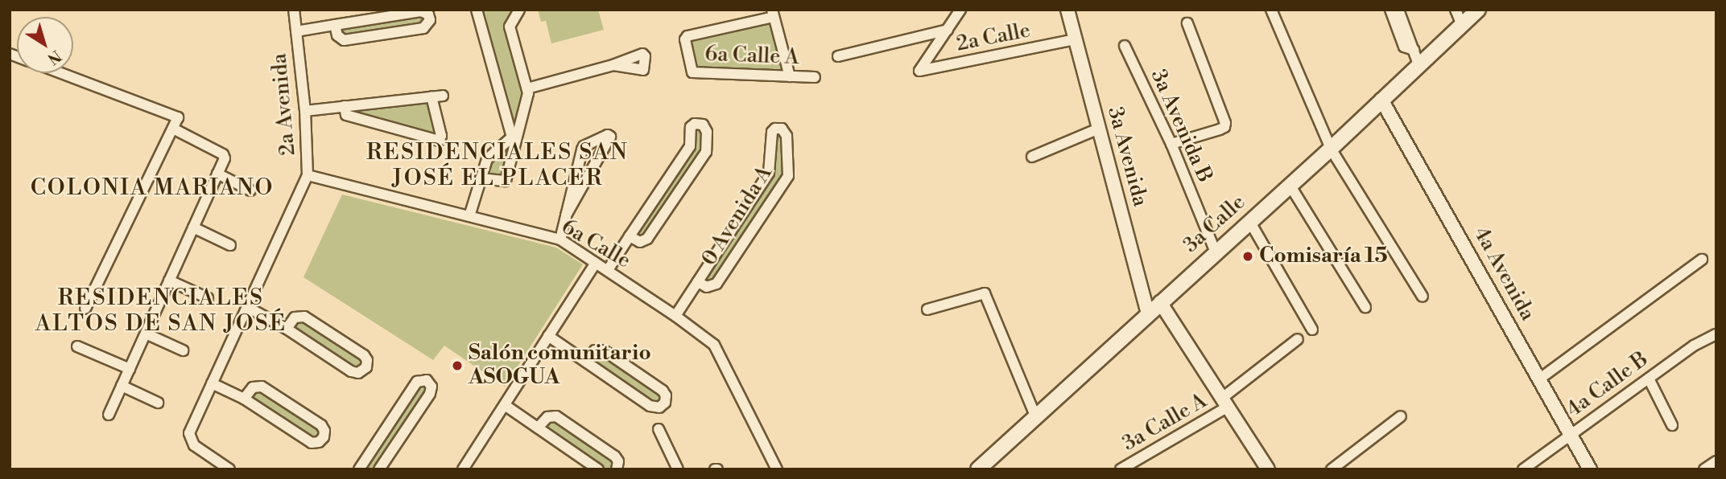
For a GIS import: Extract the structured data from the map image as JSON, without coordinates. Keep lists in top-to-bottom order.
{
  "streets": {
    "main road": ["3a Calle"],
    "street": [
      "2a Calle",
      "6a Calle A",
      "2a Avenida",
      "3a Avenida B",
      "3a Avenida",
      "0 Avenida A",
      "6a Calle",
      "4a Avenida",
      "4a Calle B",
      "3a Calle A"
    ]
  },
  "crossings": [
    ["2a Calle", "3a Avenida"],
    ["2a Avenida", "6a Calle"],
    ["3a Avenida B", "3a Calle"],
    ["3a Avenida", "3a Calle"],
    ["0 Avenida A", "6a Calle"],
    ["3a Calle", "4a Avenida"],
    ["4a Avenida", "4a Calle B"]
  ],
  "districts": ["RESIDENCIALES SAN JOSÉ EL PLACER", "COLONIA MARIANO", "RESIDENCIALES ALTOS DE SAN JOSÉ"],
  "places": ["Comisaría 15", "Salón comunitario ASOGUA"],
  "north": "bottom right"
}
